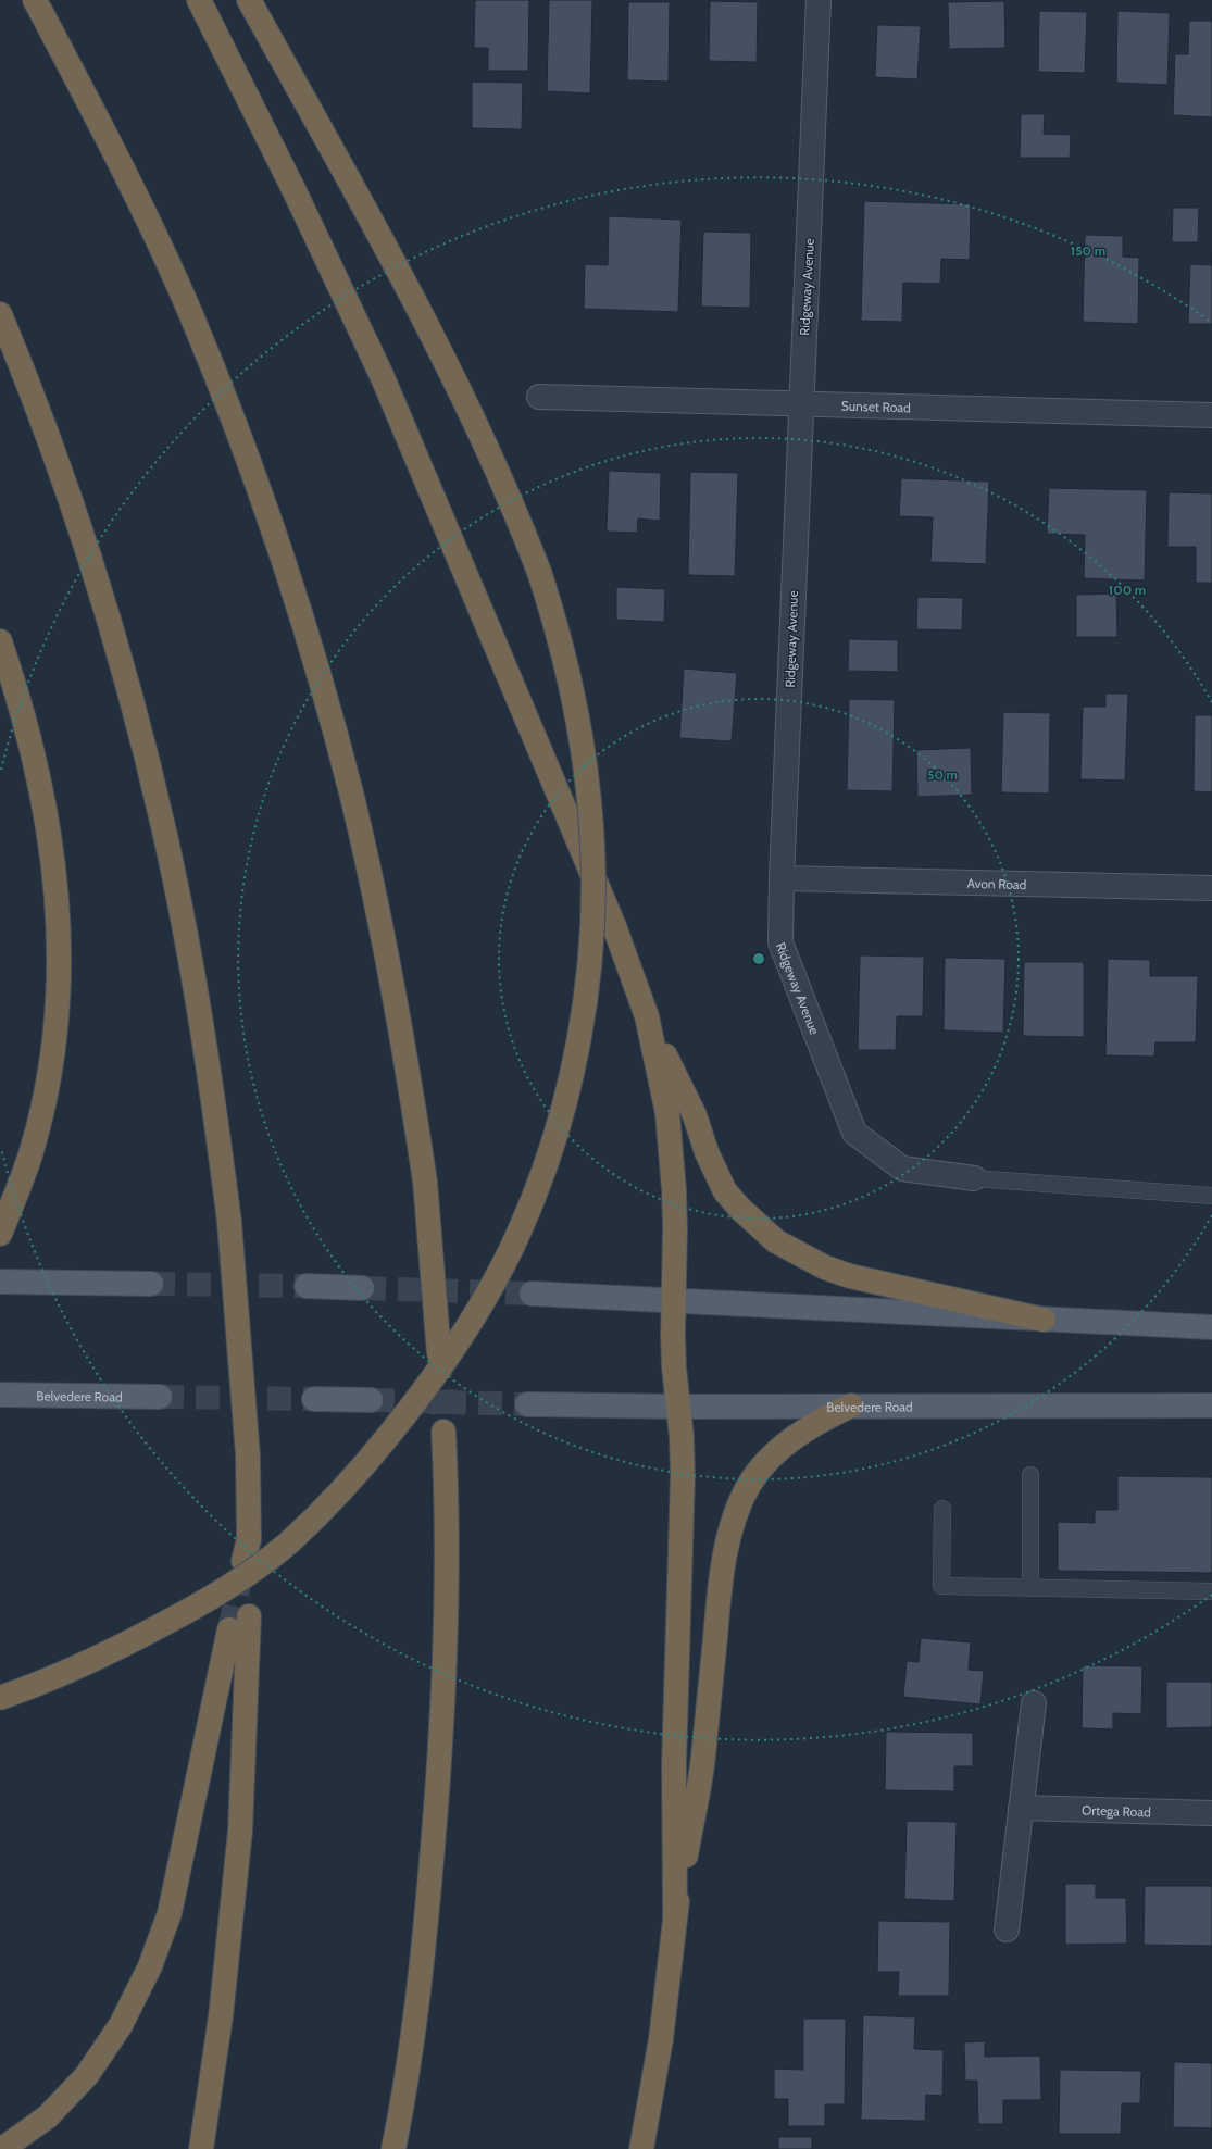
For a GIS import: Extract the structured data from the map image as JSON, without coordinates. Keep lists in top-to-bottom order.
{
  "streets": {
    "main road": ["Belvedere Road"],
    "street": [
      "Ridgeway Avenue",
      "Sunset Road",
      "Avon Road",
      "Ortega Road"
    ]
  },
  "crossings": [
    ["Ridgeway Avenue", "Sunset Road"],
    ["Ridgeway Avenue", "Avon Road"]
  ],
  "rings": ["150 m", "100 m", "50 m"]
}
